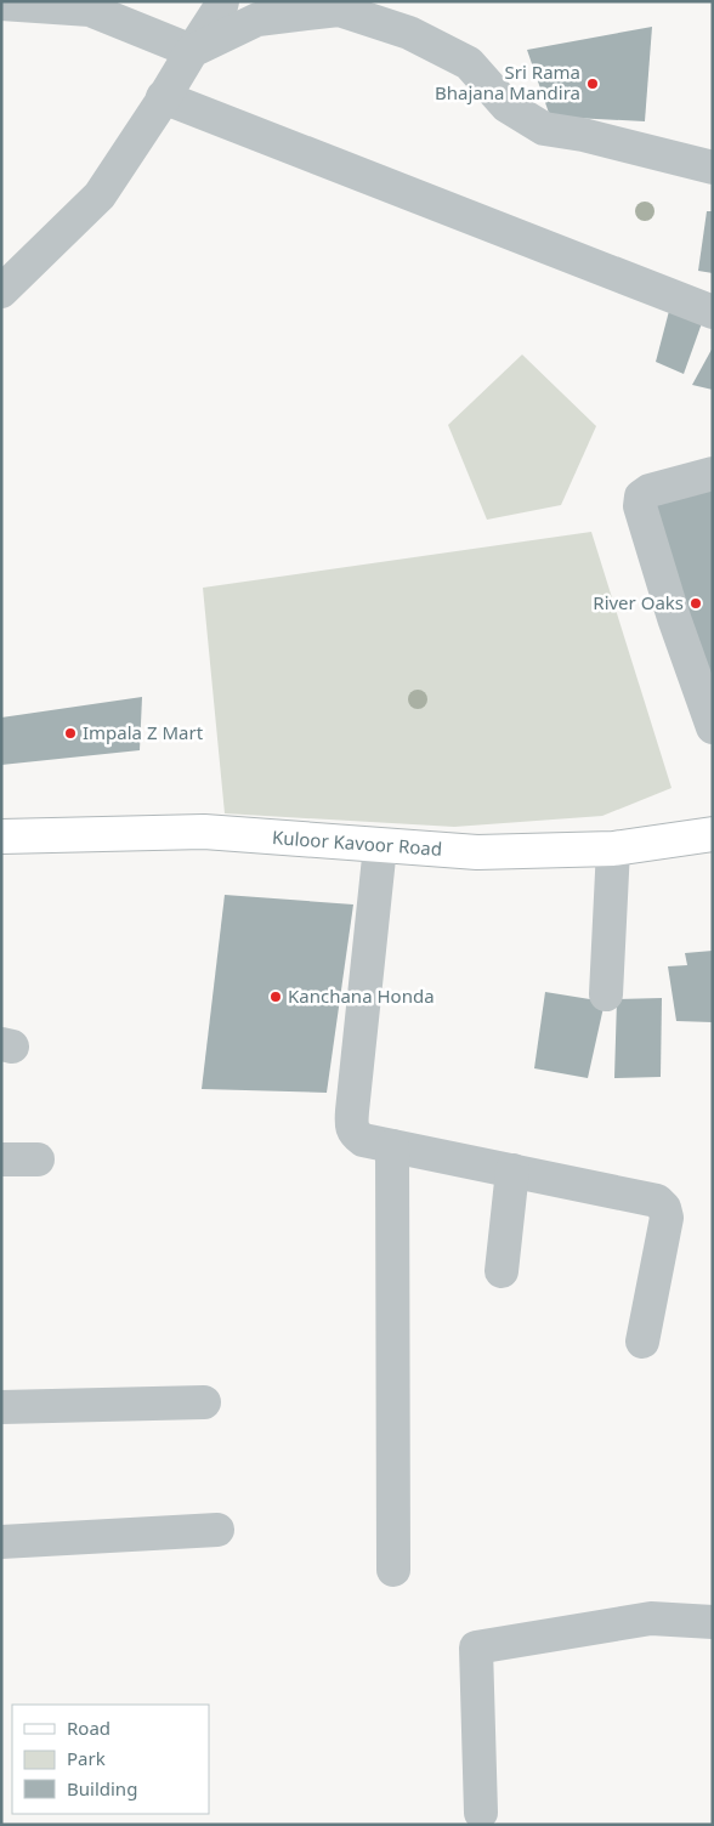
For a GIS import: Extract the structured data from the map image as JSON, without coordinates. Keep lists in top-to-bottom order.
{
  "streets": {
    "main road": ["Kuloor Kavoor Road"]
  },
  "places": [
    "Sri Rama Bhajana Mandira",
    "River Oaks",
    "Impala Z Mart",
    "Kanchana Honda"
  ],
  "legend": ["Road", "Park", "Building"]
}
